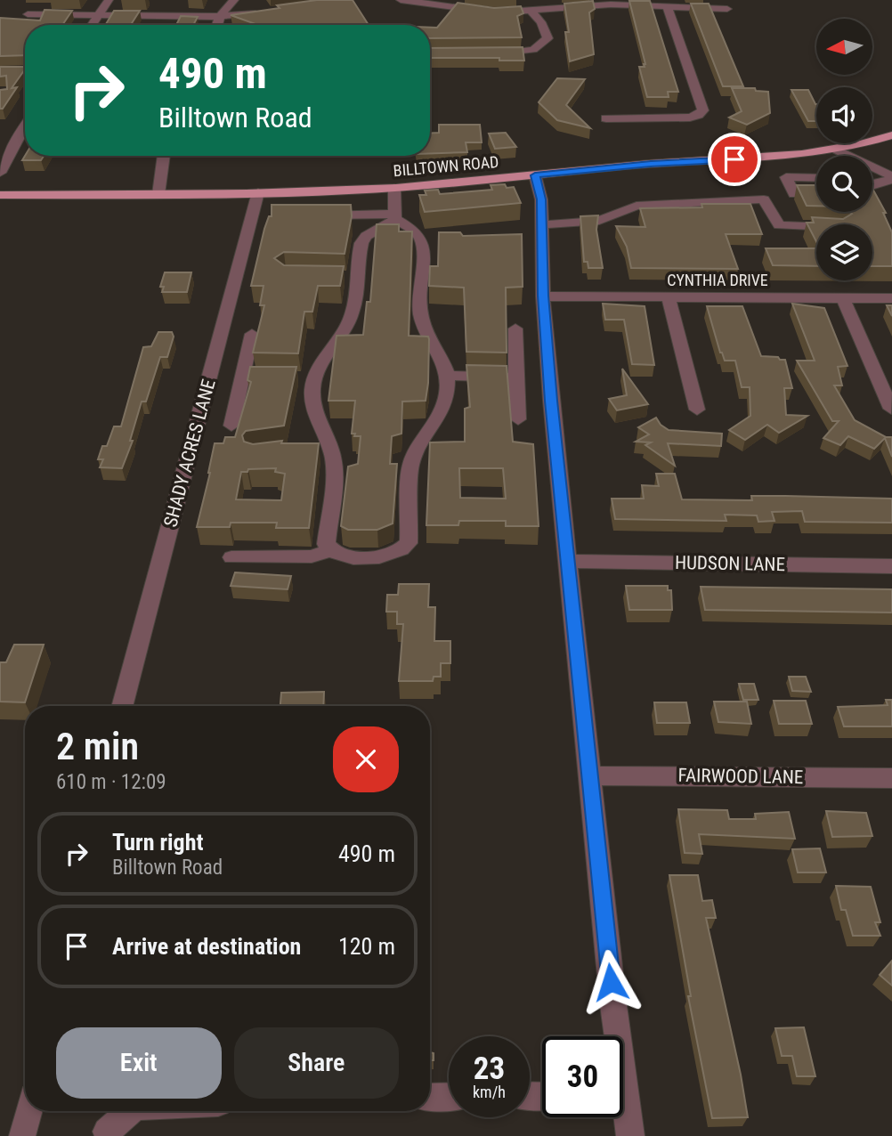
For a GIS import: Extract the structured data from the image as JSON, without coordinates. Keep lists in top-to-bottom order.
{
  "streets": {
    "main road": ["BILLTOWN ROAD"],
    "street": [
      "CYNTHIA DRIVE",
      "SHADY ACRES LANE",
      "HUDSON LANE",
      "FAIRWOOD LANE"
    ]
  },
  "crossings": [
    ["BILLTOWN ROAD", "SHADY ACRES LANE"]
  ],
  "north": "left",
  "page": {
    "turn": ["490 m", "Billtown Road"],
    "heading": ["2 min", "610 m · 12:09"],
    "list": [
      {
        "name": "Turn right",
        "note": "Billtown Road",
        "value": "490 m"
      },
      {
        "name": "Arrive at destination",
        "value": "120 m"
      }
    ],
    "buttons": ["Exit", "Share"],
    "speed": "23 km/h",
    "limit": "30"
  }
}
